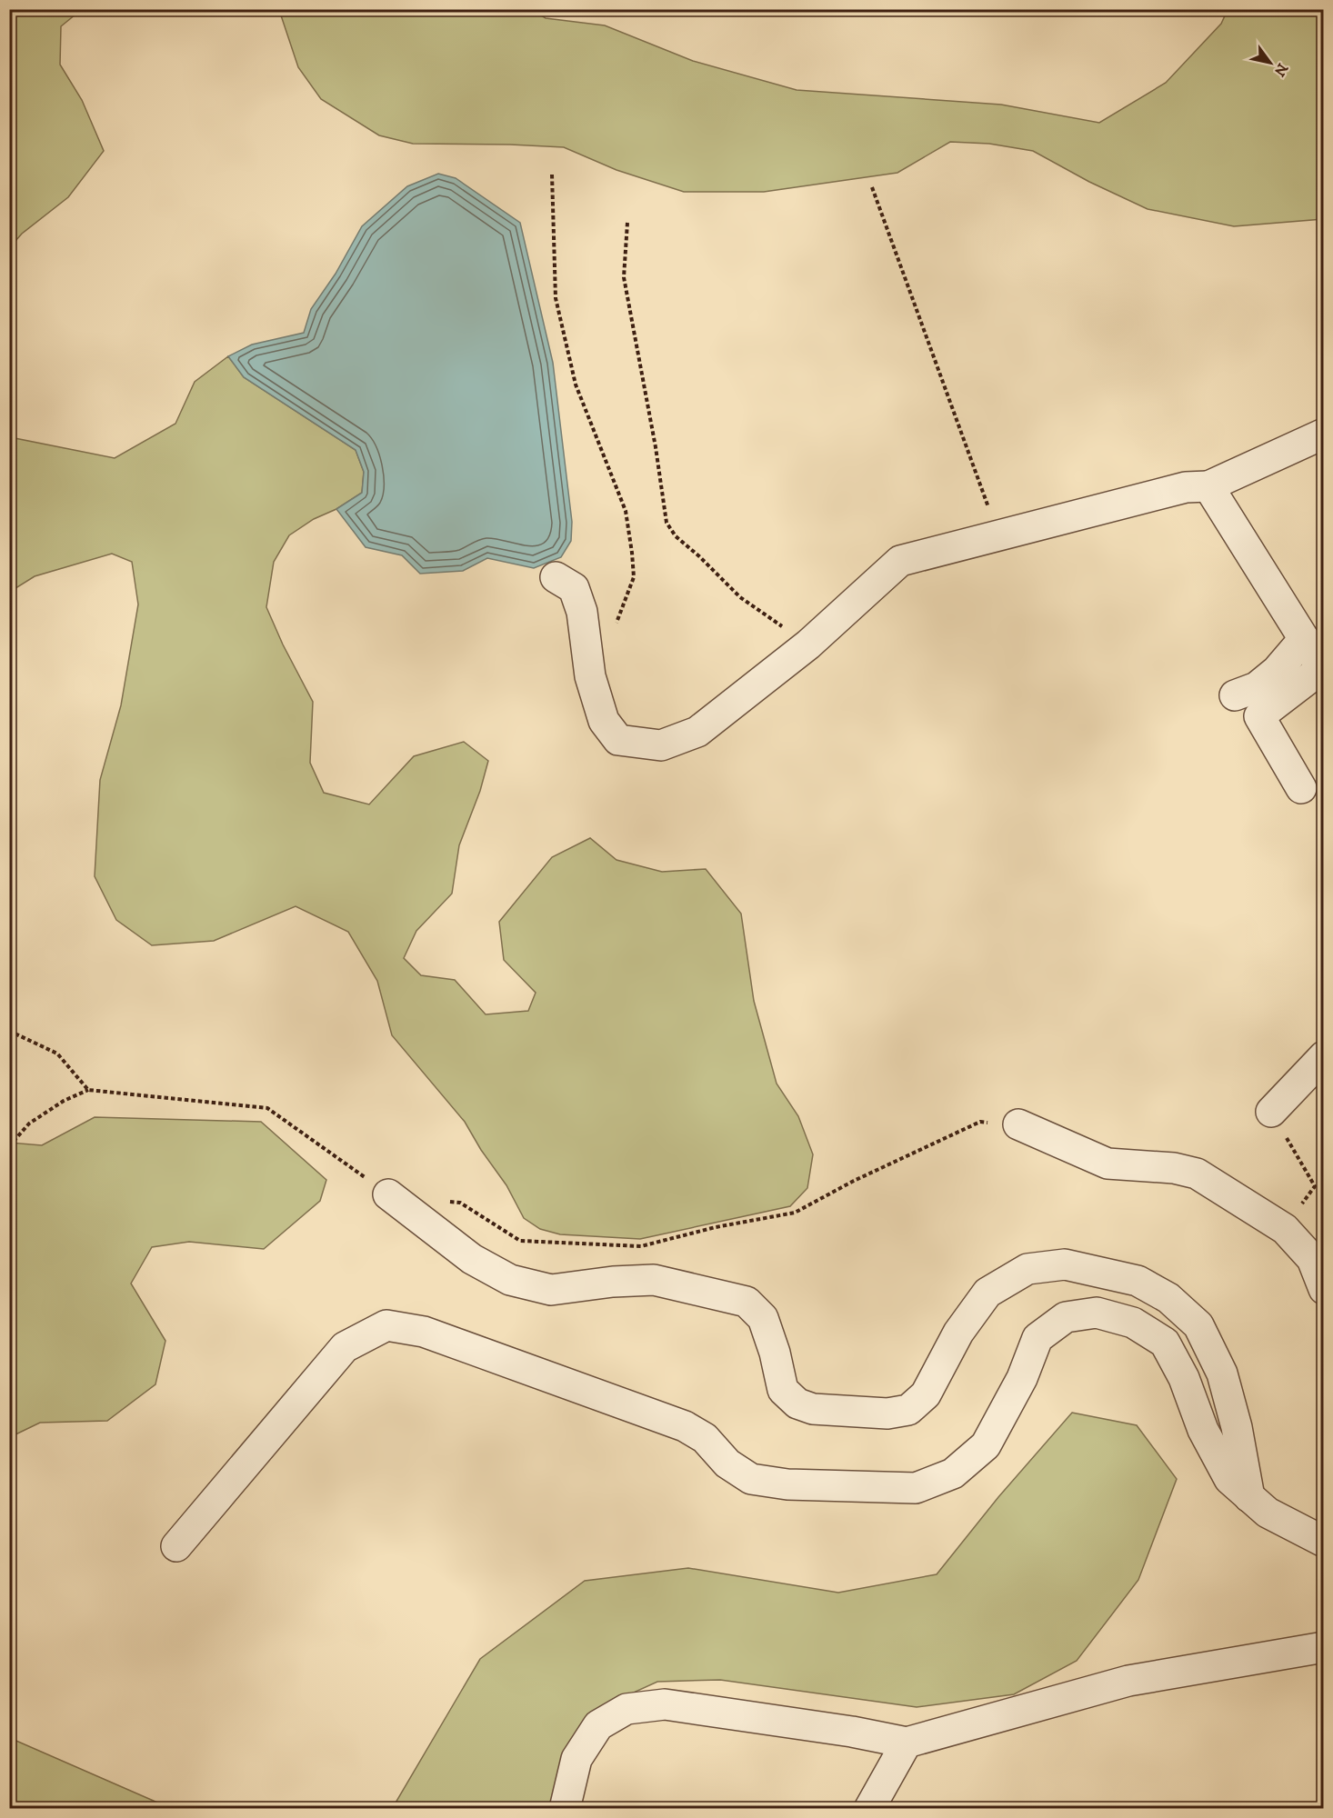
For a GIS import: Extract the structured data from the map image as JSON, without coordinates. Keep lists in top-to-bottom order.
{
  "north": "bottom right"
}
